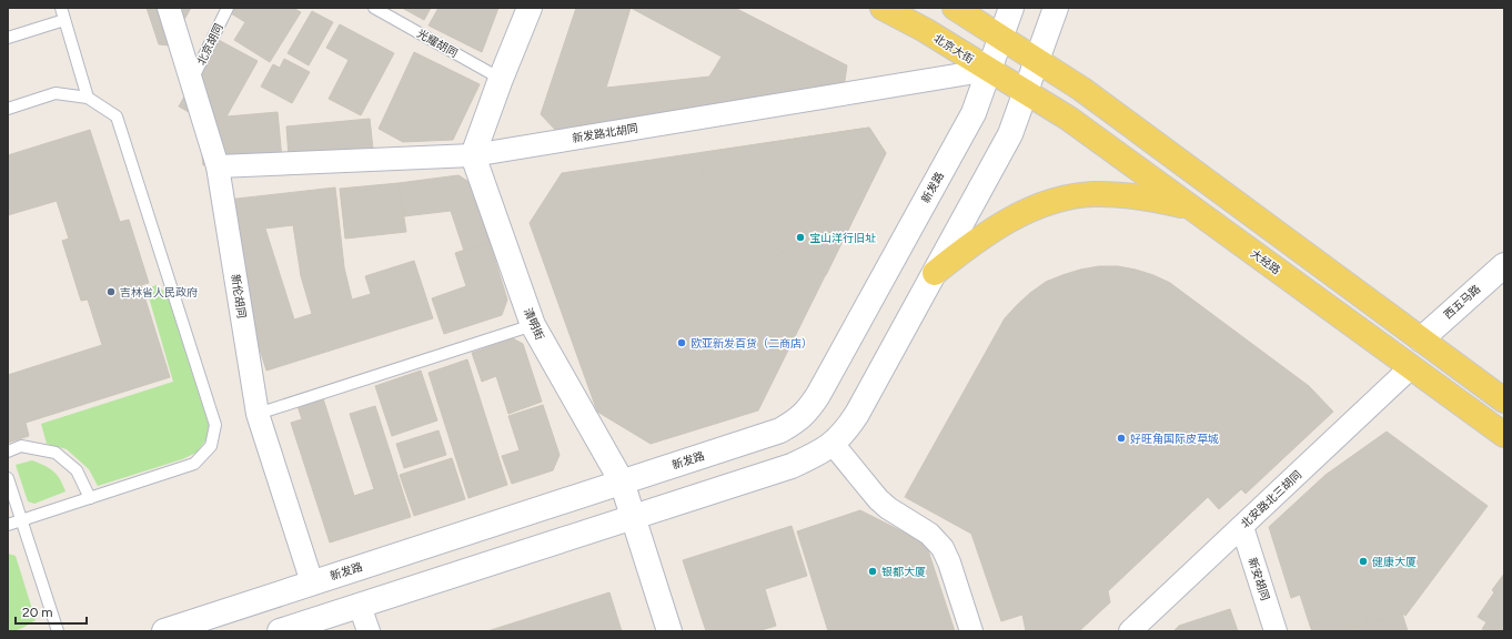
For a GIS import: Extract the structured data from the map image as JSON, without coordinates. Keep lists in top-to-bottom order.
{
  "streets": {
    "main road": [
      "北京大街",
      "新发路",
      "大经路",
      "西五马路",
      "清明街"
    ],
    "street": [
      "新发路北胡同",
      "新伦胡同",
      "北安路北三胡同",
      "新安胡同"
    ],
    "lane": ["光耀胡同", "北京胡同"]
  },
  "crossings": [
    ["北京胡同", "新伦胡同"],
    ["北京大街", "新发路北胡同"],
    ["北京大街", "新发路"],
    ["北京大街", "大经路"],
    ["新发路北胡同", "新发路"],
    ["新发路北胡同", "新伦胡同"],
    ["新发路北胡同", "清明街"],
    ["新发路", "新伦胡同"],
    ["新发路", "清明街"],
    ["大经路", "北安路北三胡同"],
    ["北安路北三胡同", "新安胡同"]
  ],
  "places": [
    "宝山洋行旧址",
    "吉林省人民政府",
    "欧亚新发百货（二商店）",
    "好旺角国际皮草城",
    "健康大厦",
    "银都大厦"
  ],
  "scale_bar": "20 m"
}
